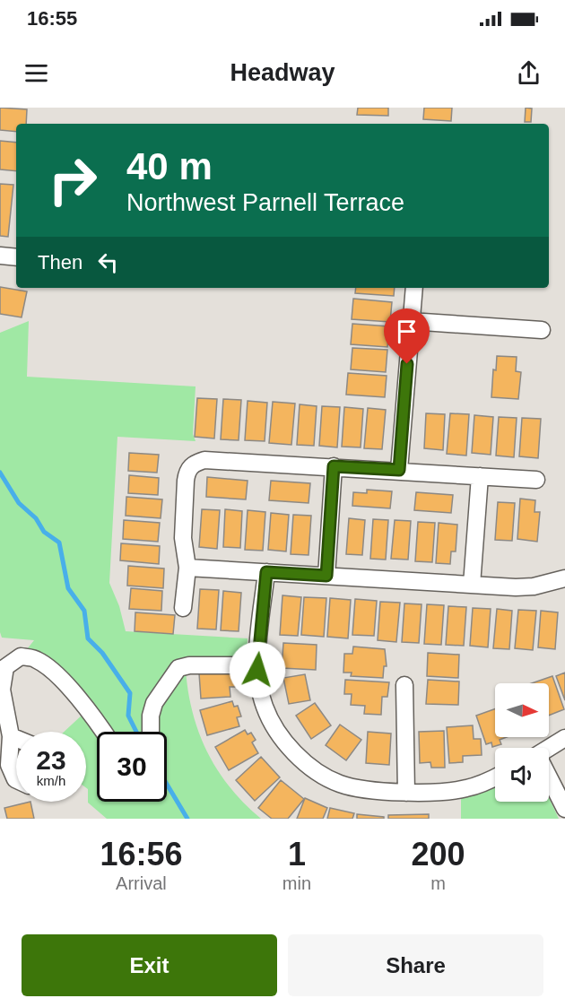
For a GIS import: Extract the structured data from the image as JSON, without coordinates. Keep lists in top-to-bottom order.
{
  "north": "right",
  "page": {
    "status": "16:55",
    "header": "Headway",
    "turn": ["40 m", "Northwest Parnell Terrace"],
    "then": "Then",
    "speed": "23 km/h",
    "limit": "30",
    "eta": [
      "16:56",
      "Arrival",
      "1",
      "min",
      "200",
      "m"
    ],
    "buttons": ["Exit", "Share"]
  }
}
